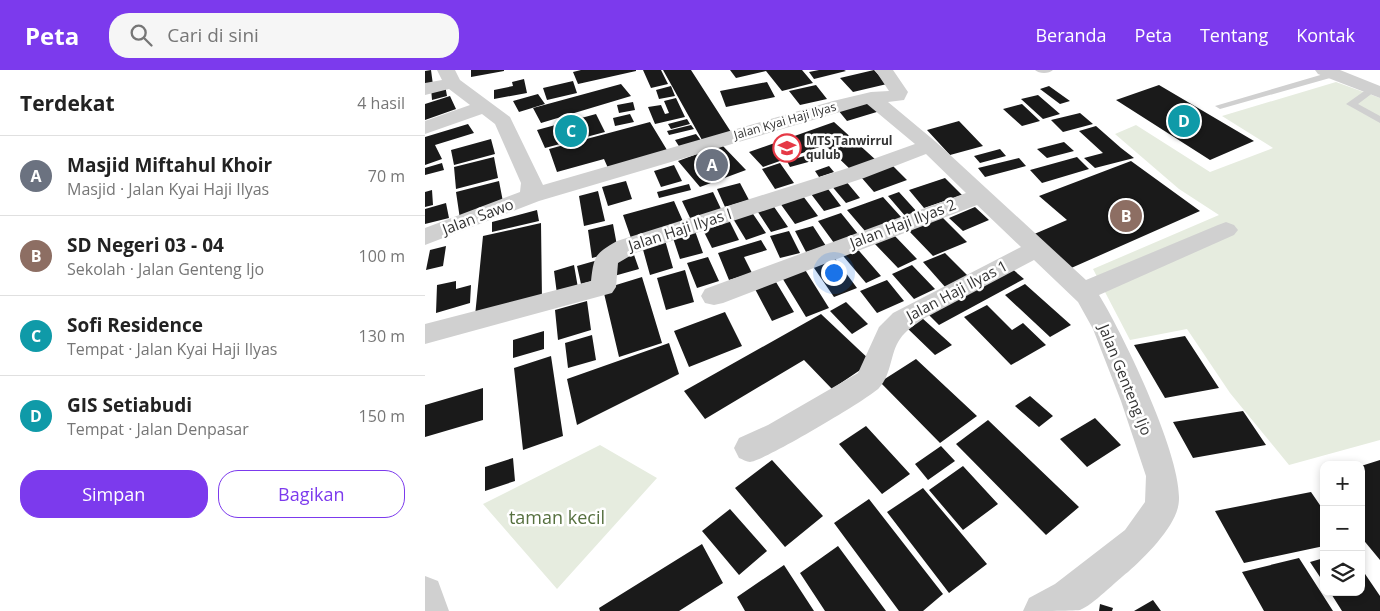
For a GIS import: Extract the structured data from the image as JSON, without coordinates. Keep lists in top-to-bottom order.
{
  "streets": {
    "street": [
      "Jalan Kyai Haji Ilyas",
      "Jalan Sawo",
      "Jalan Haji Ilyas 2",
      "Jalan Haji Ilyas I",
      "Jalan Haji Ilyas 1",
      "Jalan Genteng Ijo"
    ]
  },
  "crossings": [
    ["Jalan Kyai Haji Ilyas", "Jalan Sawo"],
    ["Jalan Kyai Haji Ilyas", "Jalan Genteng Ijo"],
    ["Jalan Haji Ilyas 2", "Jalan Genteng Ijo"],
    ["Jalan Haji Ilyas I", "Jalan Genteng Ijo"],
    ["Jalan Haji Ilyas 1", "Jalan Genteng Ijo"]
  ],
  "parks": ["taman kecil"],
  "places": {
    "school or university": ["MTS Tanwirrul qulub"]
  },
  "page": {
    "header": "Peta",
    "search": "Cari di sini",
    "nav": [
      "Beranda",
      "Peta",
      "Tentang",
      "Kontak"
    ],
    "heading": ["Terdekat", "4 hasil"],
    "pins": [
      "D",
      "C",
      "A",
      "B"
    ],
    "list": [
      {
        "mark": "A",
        "name": "Masjid Miftahul Khoir",
        "note": "Masjid · Jalan Kyai Haji Ilyas",
        "value": "70 m"
      },
      {
        "mark": "B",
        "name": "SD Negeri 03 - 04",
        "note": "Sekolah · Jalan Genteng Ijo",
        "value": "100 m"
      },
      {
        "mark": "C",
        "name": "Sofi Residence",
        "note": "Tempat · Jalan Kyai Haji Ilyas",
        "value": "130 m"
      },
      {
        "mark": "D",
        "name": "GIS Setiabudi",
        "note": "Tempat · Jalan Denpasar",
        "value": "150 m"
      }
    ],
    "buttons": ["Simpan", "Bagikan"],
    "map_buttons": ["+", "−"]
  }
}
